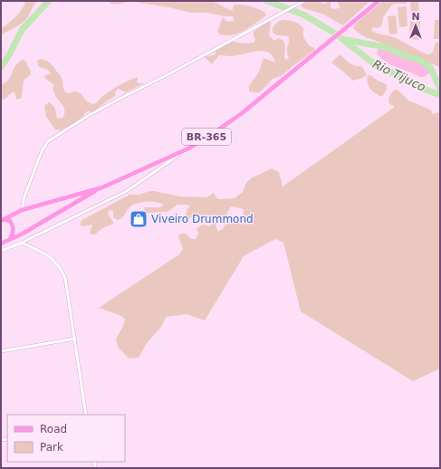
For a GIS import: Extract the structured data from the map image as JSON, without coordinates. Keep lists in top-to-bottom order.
{
  "streets": {
    "main road": ["BR-365"]
  },
  "water": ["Rio Tijuco"],
  "places": {
    "shop": ["Viveiro Drummond"]
  },
  "legend": ["Road", "Park"],
  "north": "top"
}
